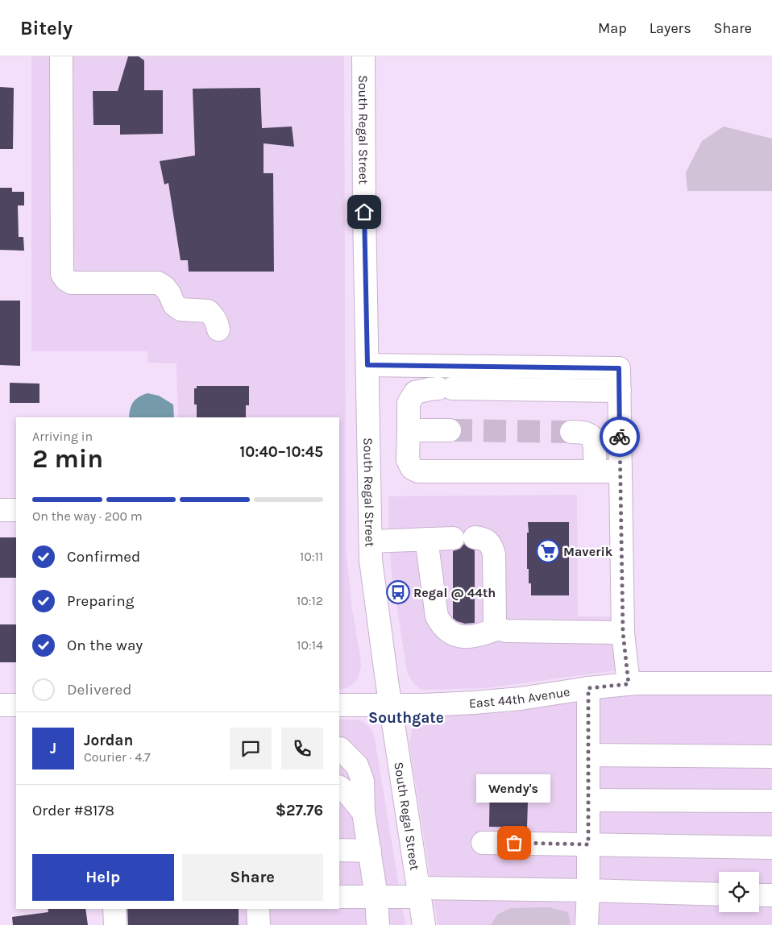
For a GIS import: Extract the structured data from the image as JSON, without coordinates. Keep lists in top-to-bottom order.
{
  "streets": {
    "main road": ["South Regal Street", "East 44th Avenue"]
  },
  "crossings": [
    ["South Regal Street", "East 44th Avenue"]
  ],
  "districts": ["Southgate"],
  "places": {
    "supermarket": ["Maverik"],
    "bus stop": ["Regal @ 44th"],
    "other": ["Wendy's"]
  },
  "page": {
    "header": "Bitely",
    "nav": ["Map", "Layers", "Share"],
    "heading": ["2 min", "Arriving in", "10:40–10:45"],
    "panel": [
      "Jordan",
      "Courier · 4.7",
      "Order #8178",
      "$27.76"
    ],
    "bar": "On the way · 200 m",
    "list": [
      ["Confirmed", "10:11"],
      ["Preparing", "10:12"],
      ["On the way", "10:14"],
      "Delivered"
    ],
    "round": "J",
    "bubble": "Wendy's",
    "buttons": ["Help", "Share"]
  }
}
